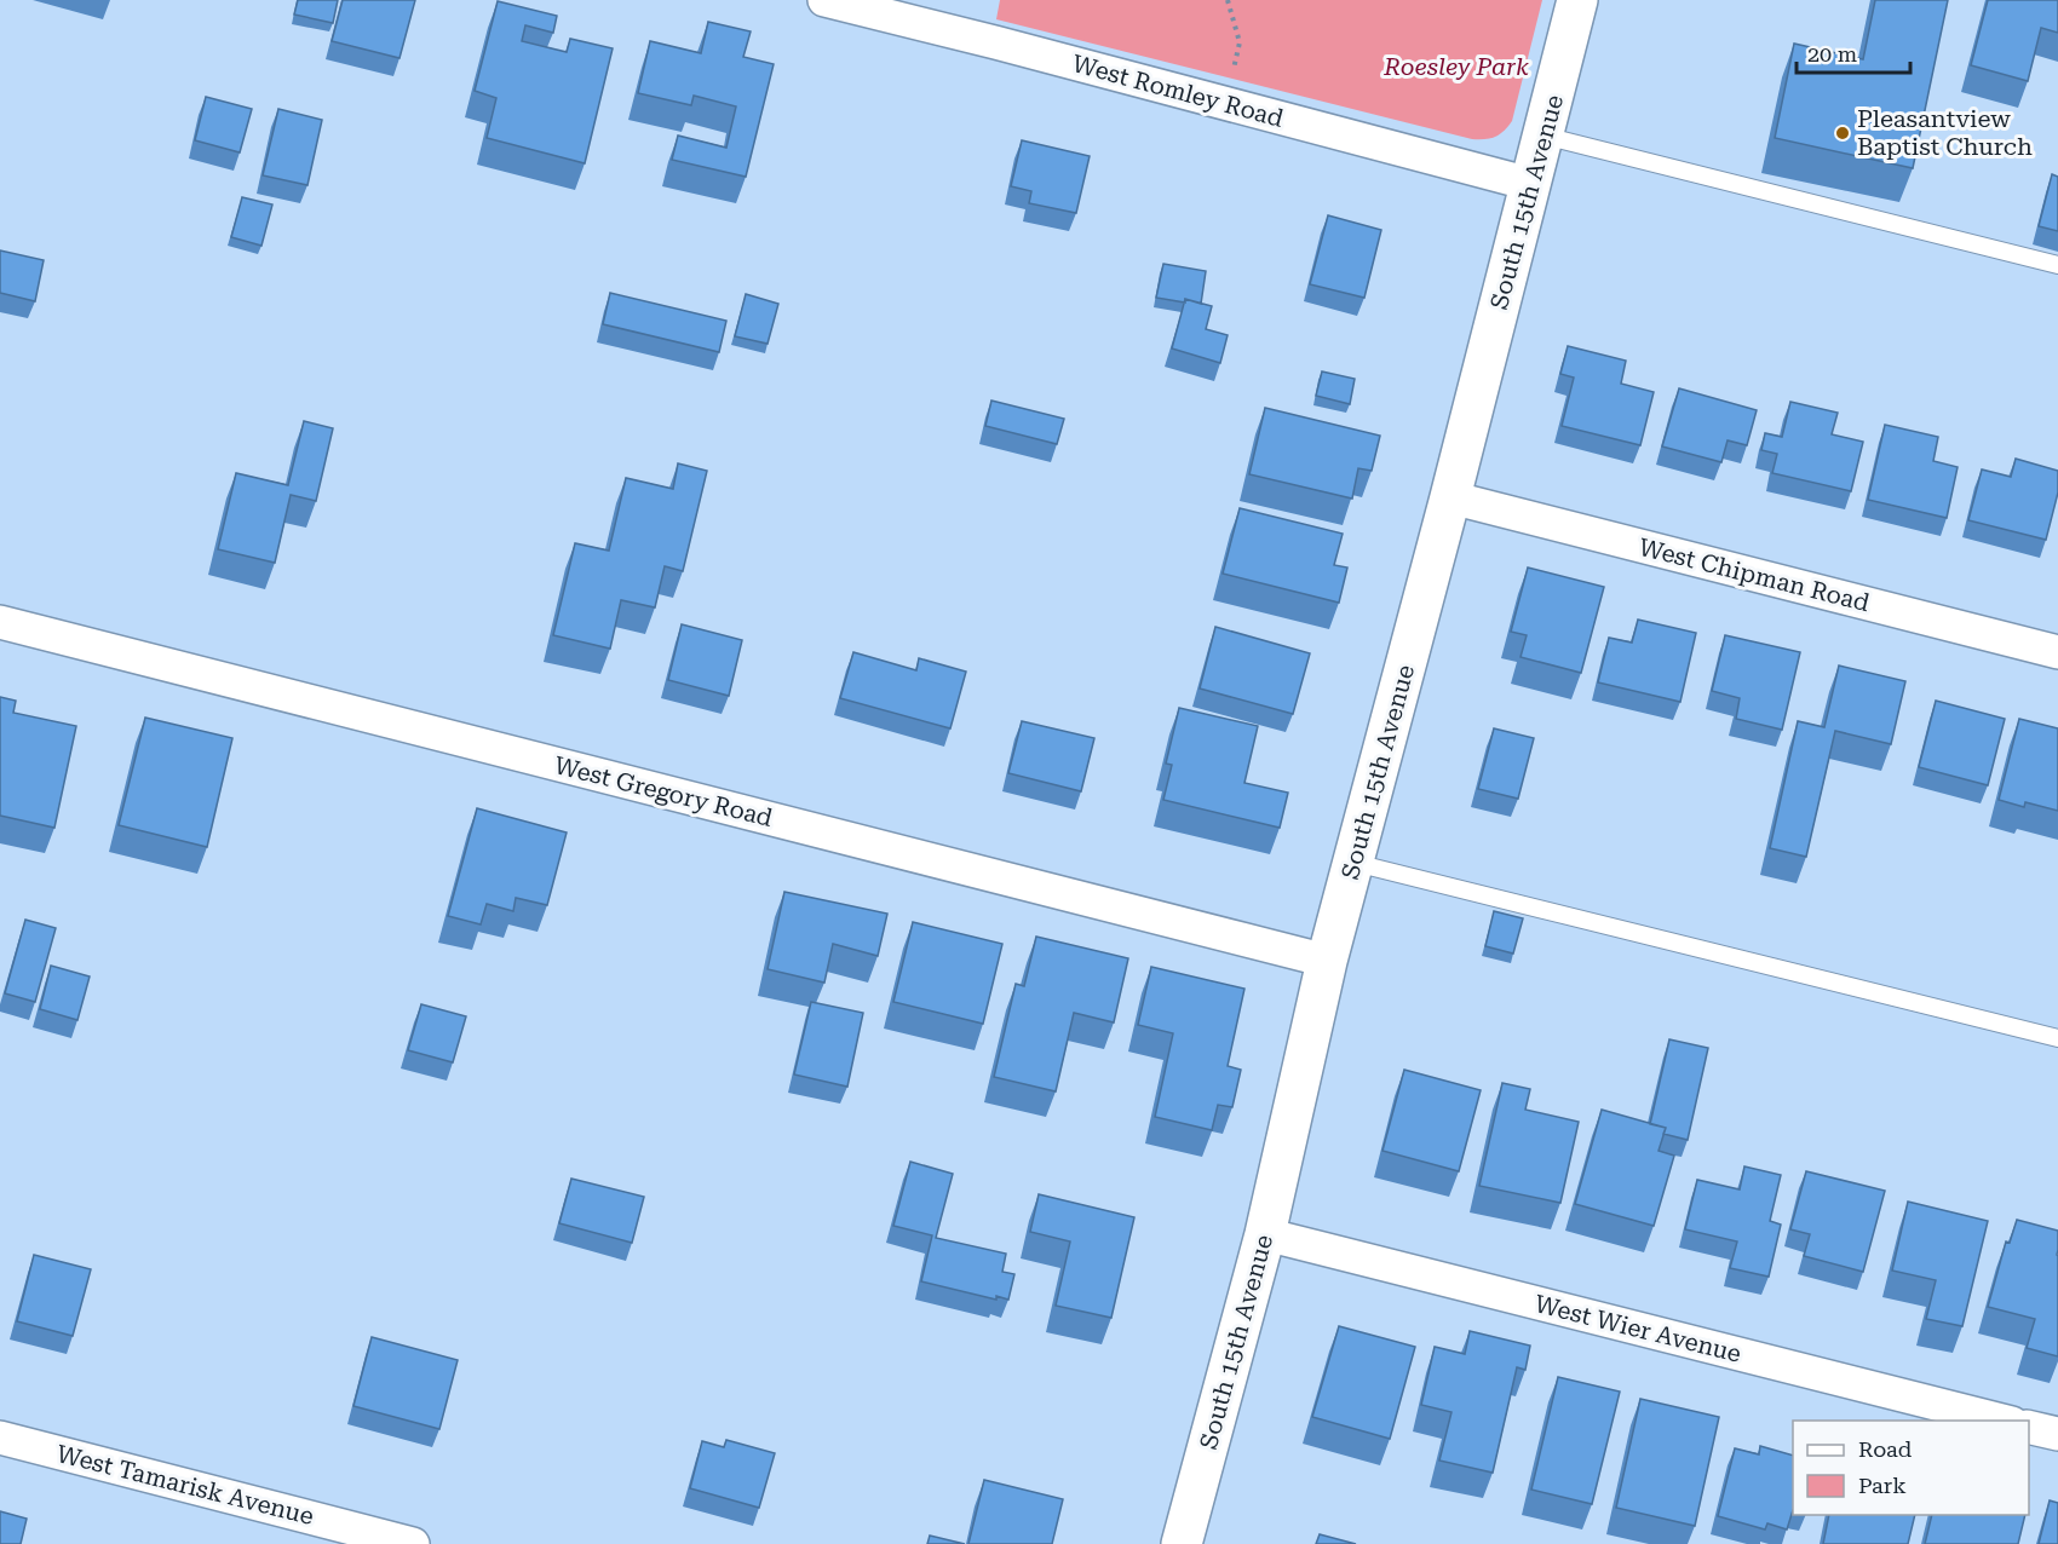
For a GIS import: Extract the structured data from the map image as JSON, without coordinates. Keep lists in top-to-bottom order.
{
  "streets": {
    "street": [
      "West Romley Road",
      "South 15th Avenue",
      "West Chipman Road",
      "West Gregory Road",
      "West Wier Avenue",
      "West Tamarisk Avenue"
    ]
  },
  "crossings": [
    ["West Romley Road", "South 15th Avenue"],
    ["South 15th Avenue", "West Chipman Road"],
    ["South 15th Avenue", "West Gregory Road"],
    ["South 15th Avenue", "West Wier Avenue"]
  ],
  "parks": ["Roesley Park"],
  "places": ["Pleasantview Baptist Church"],
  "legend": ["Road", "Park"],
  "scale_bar": "20 m"
}
